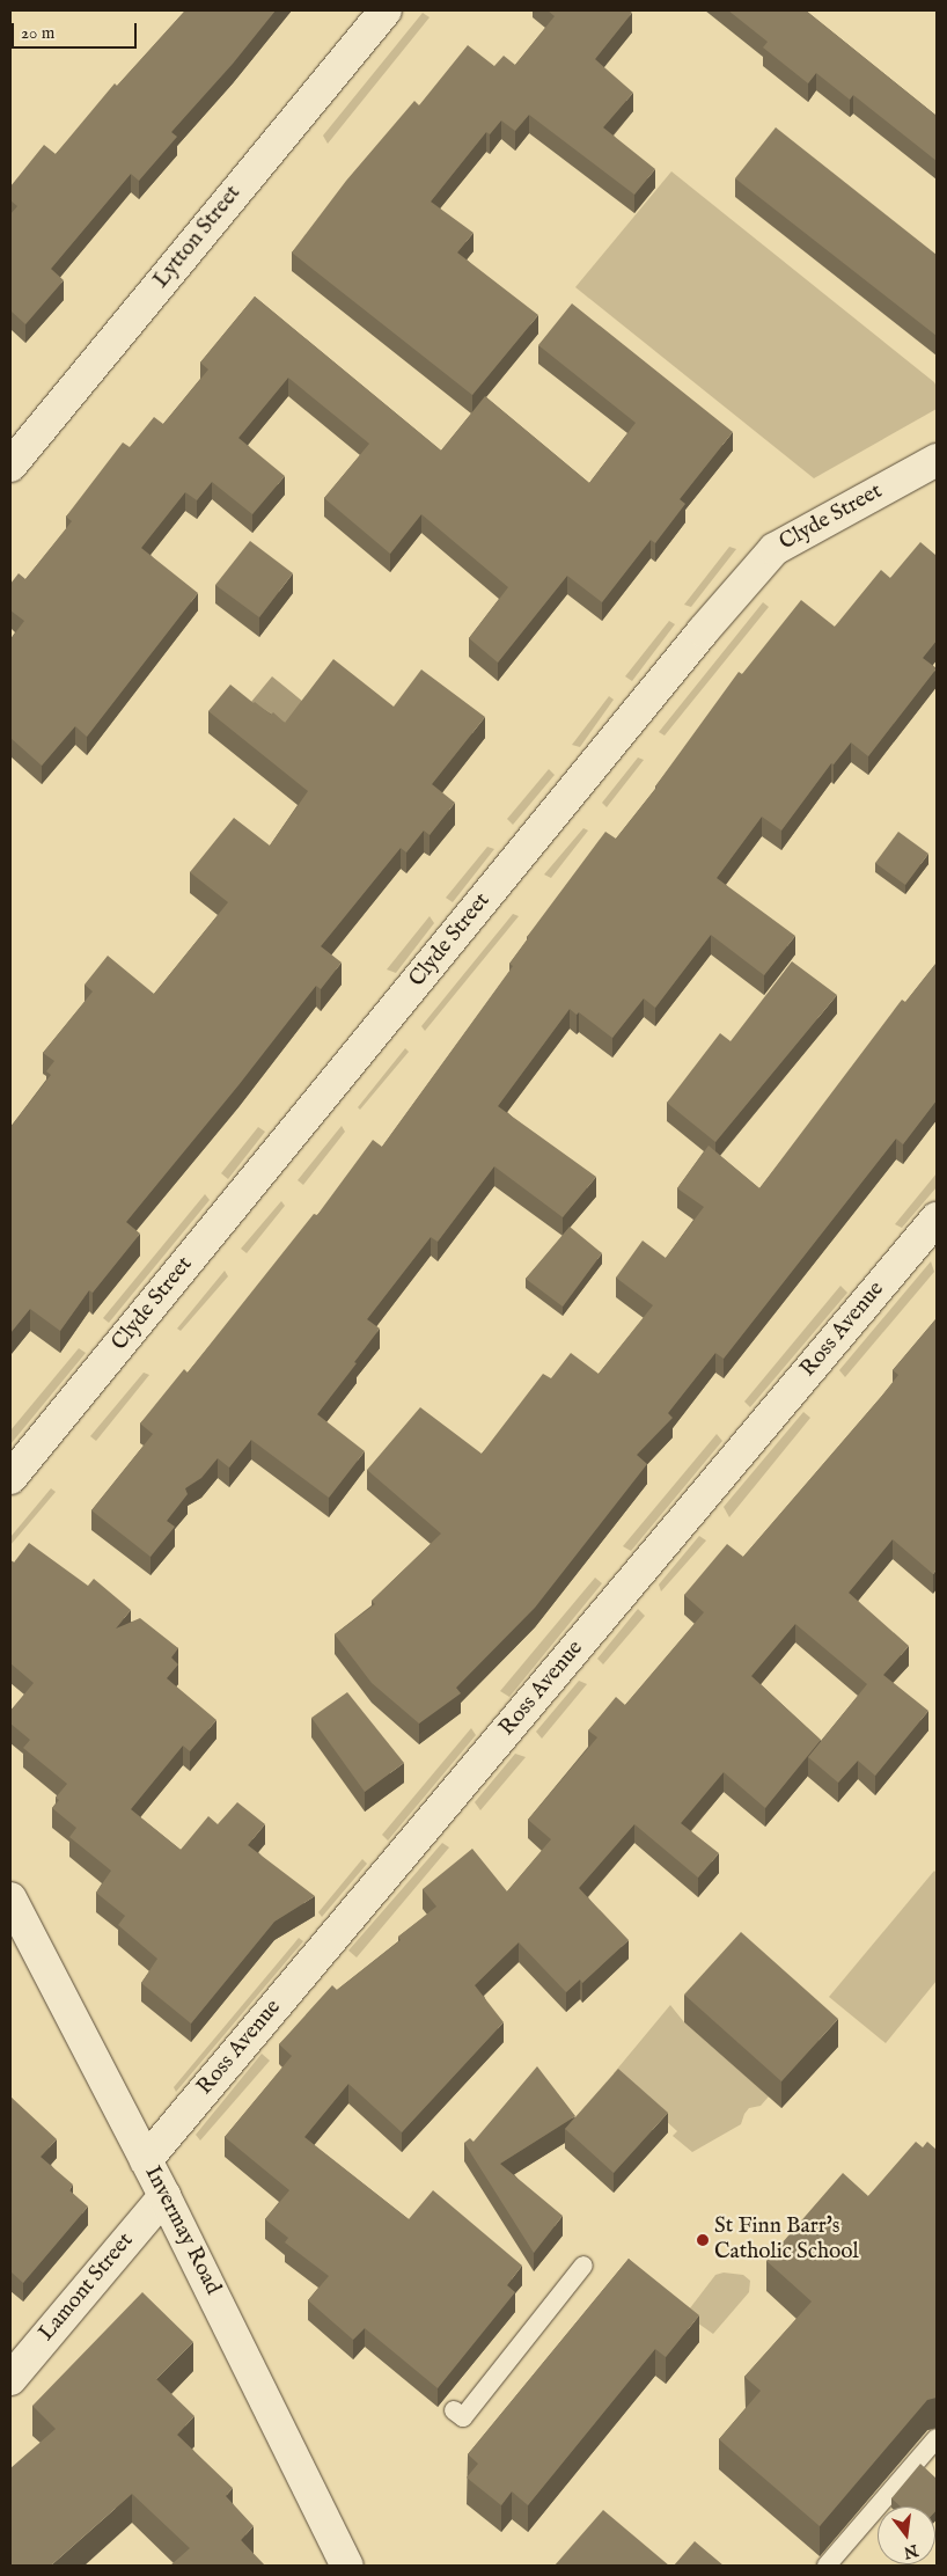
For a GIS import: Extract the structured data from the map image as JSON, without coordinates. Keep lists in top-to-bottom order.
{
  "streets": {
    "street": [
      "Lytton Street",
      "Clyde Street",
      "Ross Avenue",
      "Invermay Road",
      "Lamont Street"
    ]
  },
  "crossings": [
    ["Ross Avenue", "Invermay Road"],
    ["Invermay Road", "Lamont Street"]
  ],
  "places": ["St Finn Barr's Catholic School"],
  "scale_bar": "20 m",
  "north": "bottom"
}
